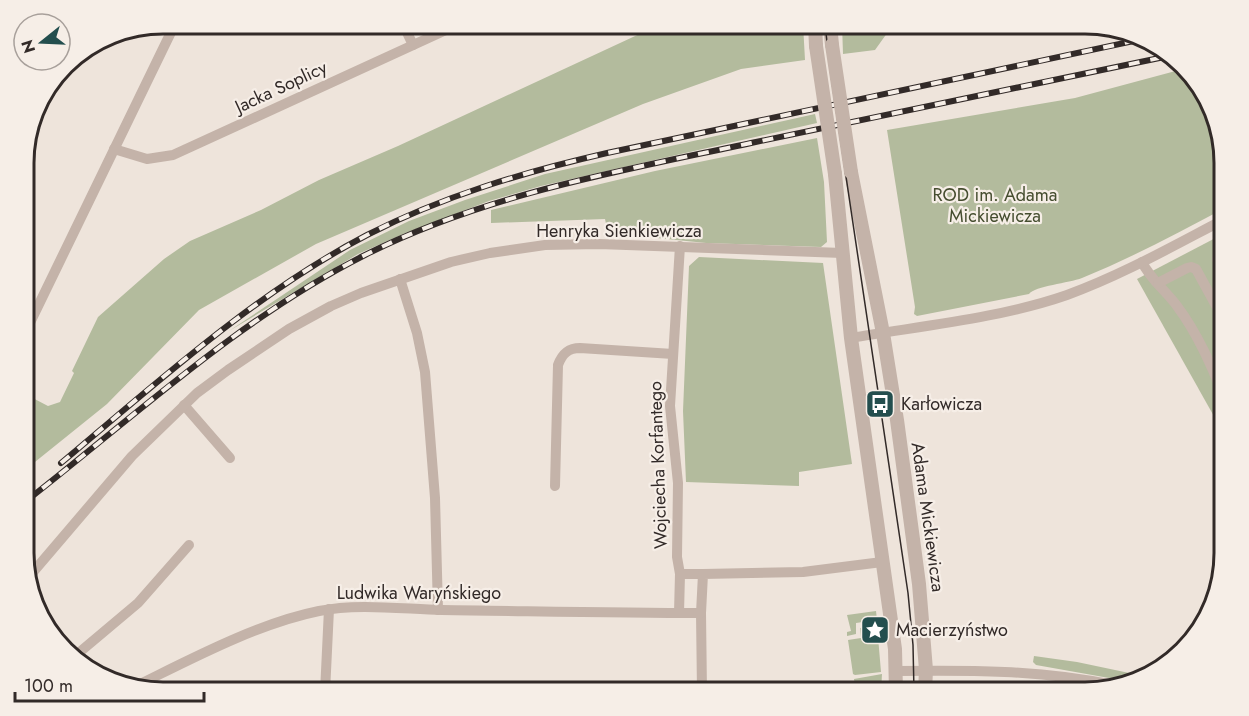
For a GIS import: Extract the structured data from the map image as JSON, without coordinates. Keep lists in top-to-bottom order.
{
  "streets": {
    "street": [
      "Jacka Soplicy",
      "Henryka Sienkiewicza",
      "Wojciecha Korfantego",
      "Adama Mickiewicza",
      "Ludwika Waryńskiego"
    ]
  },
  "crossings": [
    ["Henryka Sienkiewicza", "Wojciecha Korfantego"]
  ],
  "parks": ["ROD im. Adama Mickiewicza"],
  "places": {
    "bus stop": ["Karłowicza"],
    "place": ["Macierzyństwo"]
  },
  "scale_bar": "100 m",
  "north": "left"
}
